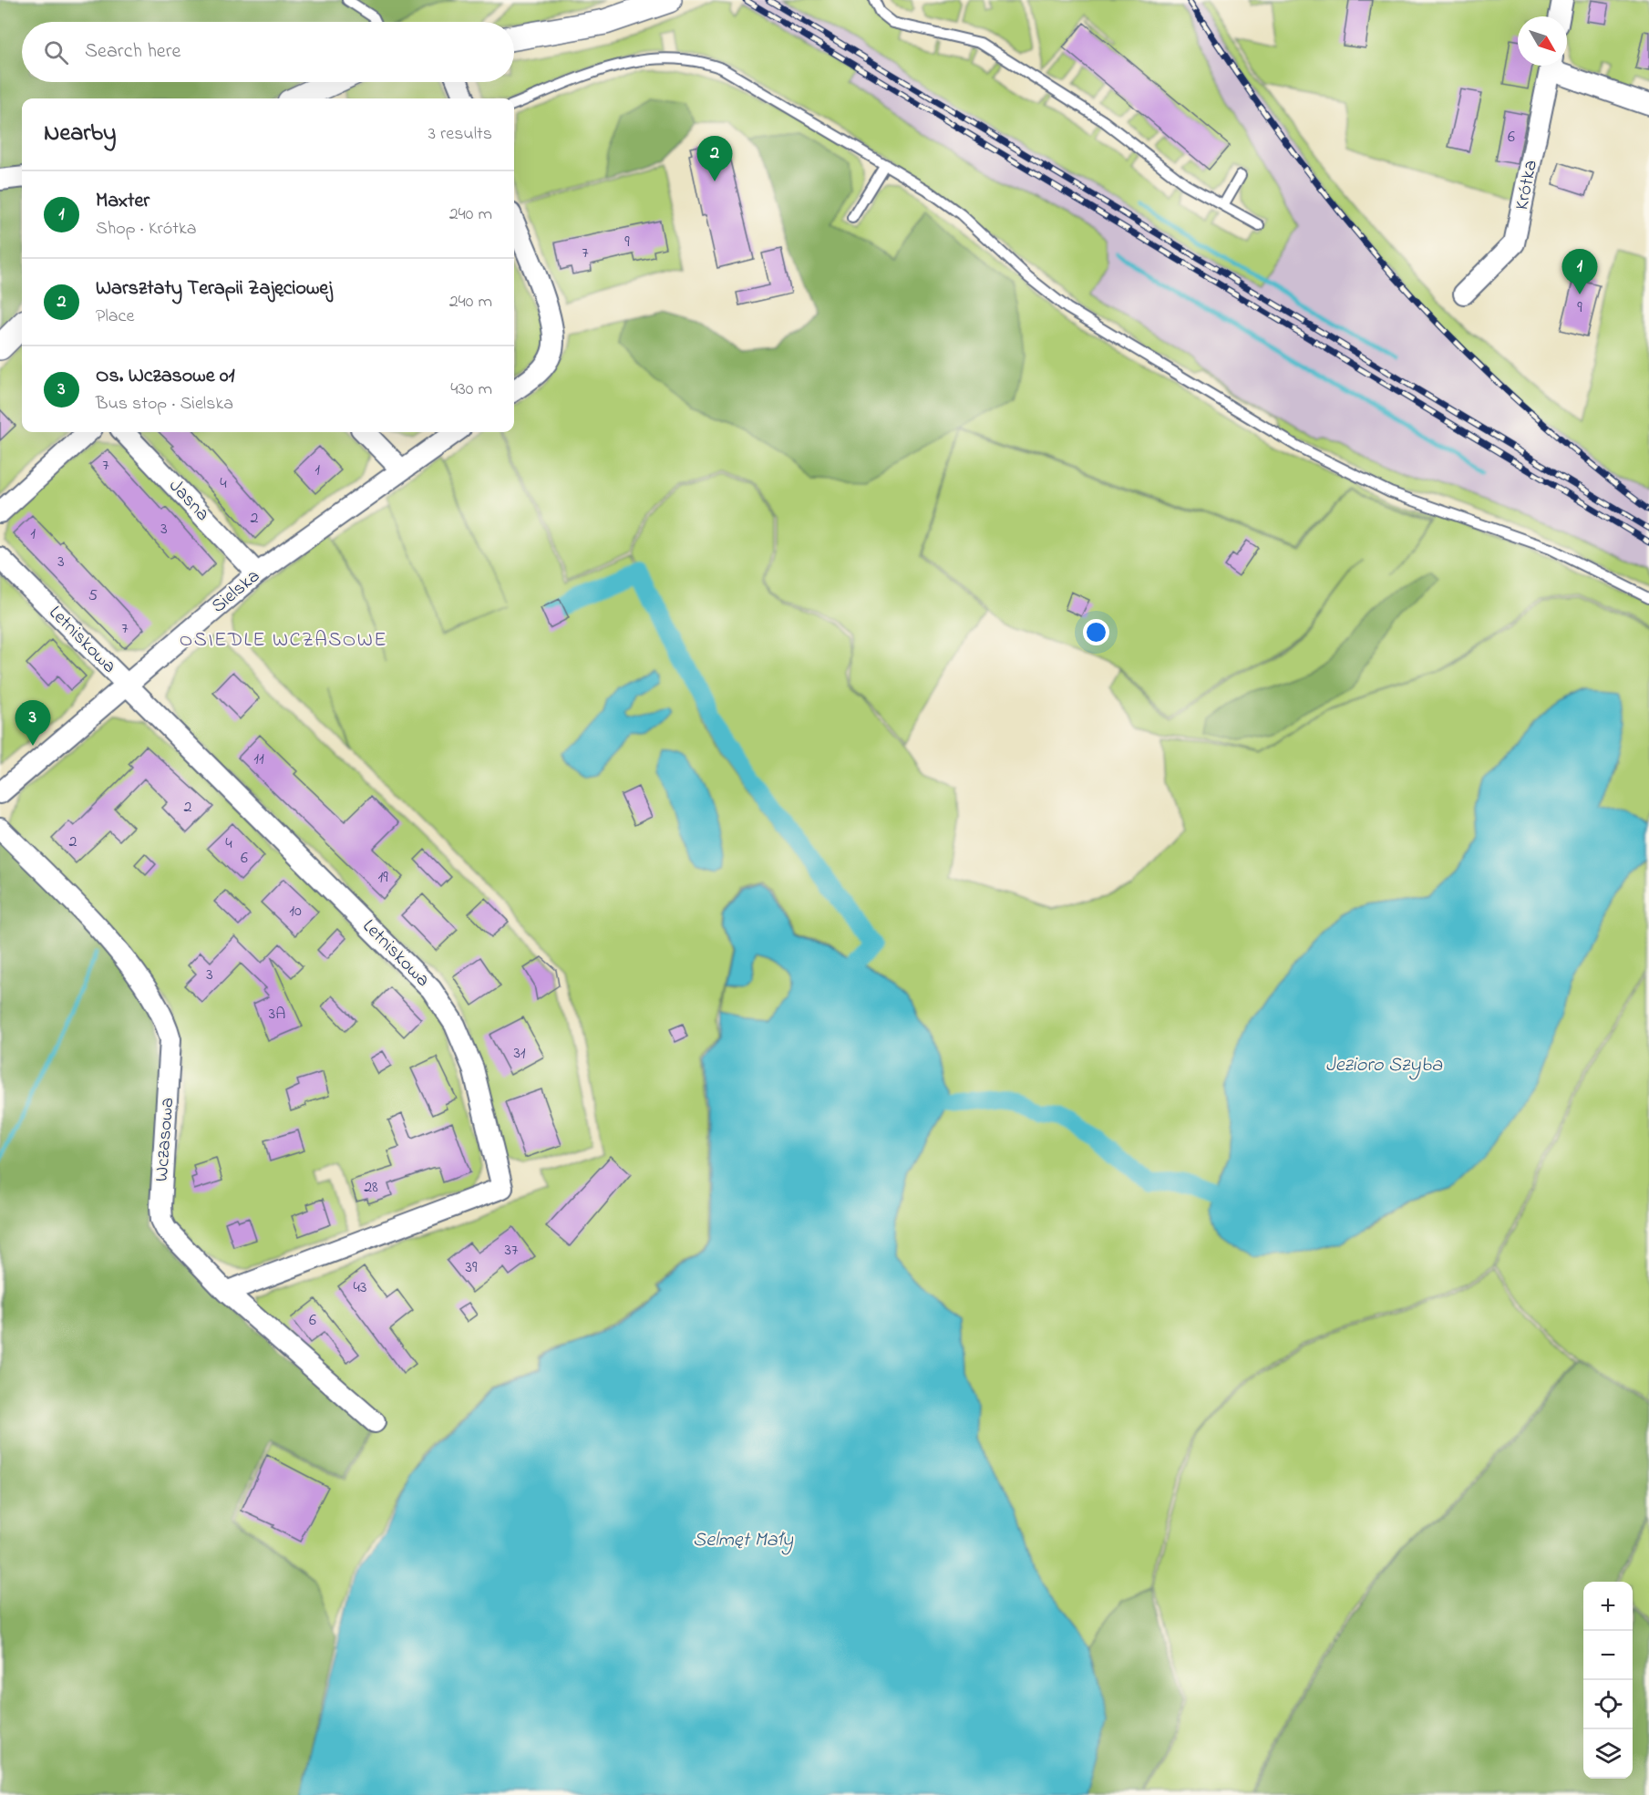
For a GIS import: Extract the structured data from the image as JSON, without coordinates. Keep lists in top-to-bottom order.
{
  "streets": {
    "street": [
      "Krótka",
      "Jasna",
      "Sielska",
      "Letniskowa",
      "Wczasowa"
    ]
  },
  "crossings": [
    ["Jasna", "Sielska"],
    ["Sielska", "Letniskowa"],
    ["Letniskowa", "Wczasowa"]
  ],
  "districts": ["OSIEDLE WCZASOWE"],
  "water": ["Jezioro Szyba", "Selmęt Mały"],
  "house_numbers": [
    "6",
    "9",
    "7",
    "9",
    "7",
    "1",
    "4",
    "2",
    "3",
    "1",
    "3",
    "5",
    "7",
    "11",
    "2",
    "2",
    "4",
    "6",
    "19",
    "10",
    "3",
    "3A",
    "31",
    "28",
    "37",
    "39",
    "43",
    "6"
  ],
  "north": "bottom right",
  "page": {
    "search": "Search here",
    "heading": ["Nearby", "3 results"],
    "pins": ["2", "1", "3"],
    "list": [
      {
        "mark": "1",
        "name": "Maxter",
        "note": "Shop · Krótka",
        "value": "240 m"
      },
      {
        "mark": "2",
        "name": "Warsztaty Terapii Zajęciowej",
        "note": "Place",
        "value": "240 m"
      },
      {
        "mark": "3",
        "name": "Os. Wczasowe 01",
        "note": "Bus stop · Sielska",
        "value": "430 m"
      }
    ],
    "map_buttons": ["+", "−"]
  }
}
